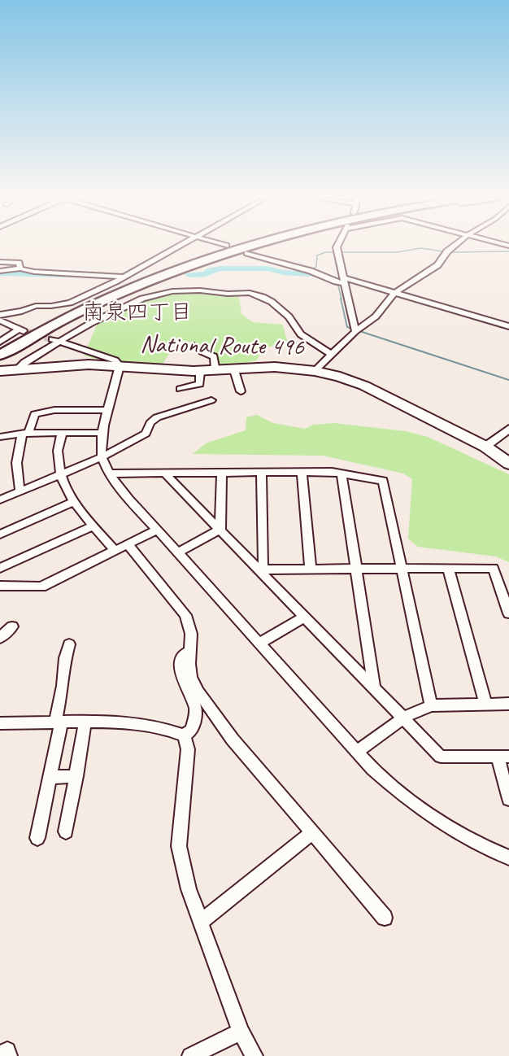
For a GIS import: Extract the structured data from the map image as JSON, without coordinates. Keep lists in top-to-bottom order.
{
  "streets": {
    "highway": ["National Route 496"]
  },
  "districts": ["南泉四丁目"]
}
